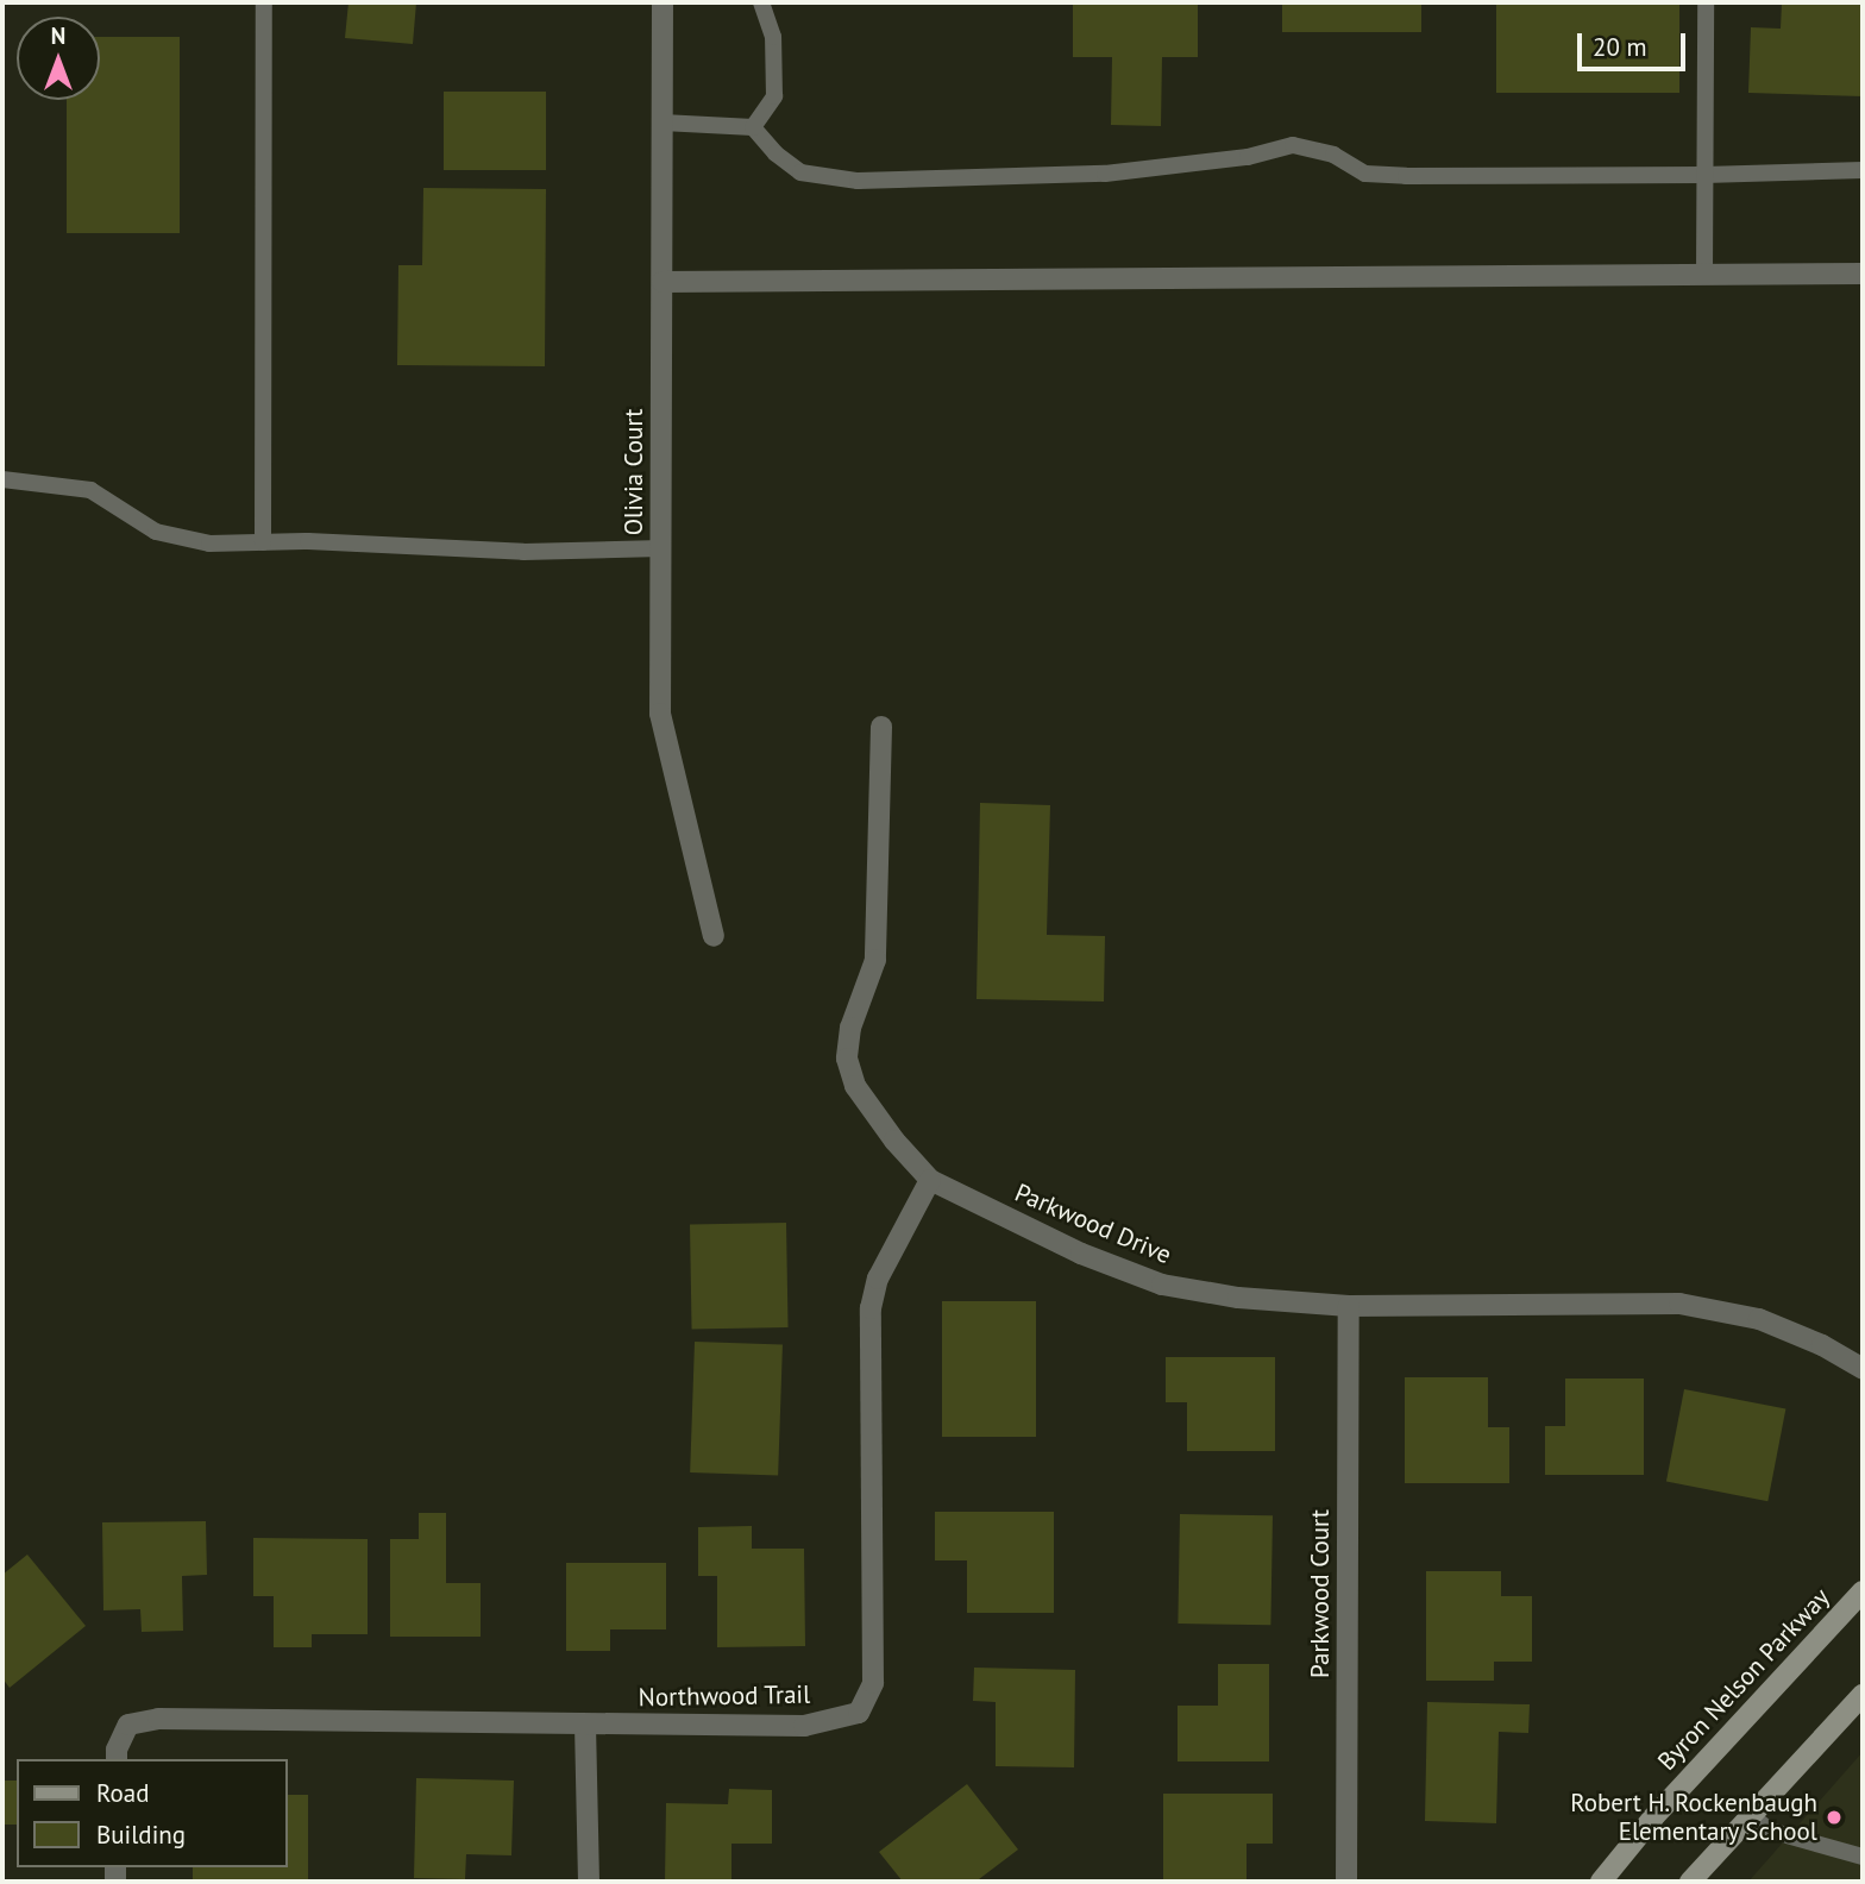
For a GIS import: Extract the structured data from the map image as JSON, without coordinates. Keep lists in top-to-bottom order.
{
  "streets": {
    "street": [
      "Olivia Court",
      "Parkwood Drive",
      "Parkwood Court",
      "Byron Nelson Parkway",
      "Northwood Trail"
    ]
  },
  "crossings": [
    ["Parkwood Drive", "Parkwood Court"],
    ["Parkwood Drive", "Northwood Trail"]
  ],
  "places": ["Robert H. Rockenbaugh Elementary School"],
  "legend": ["Road", "Building"],
  "scale_bar": "20 m",
  "north": "top"
}
